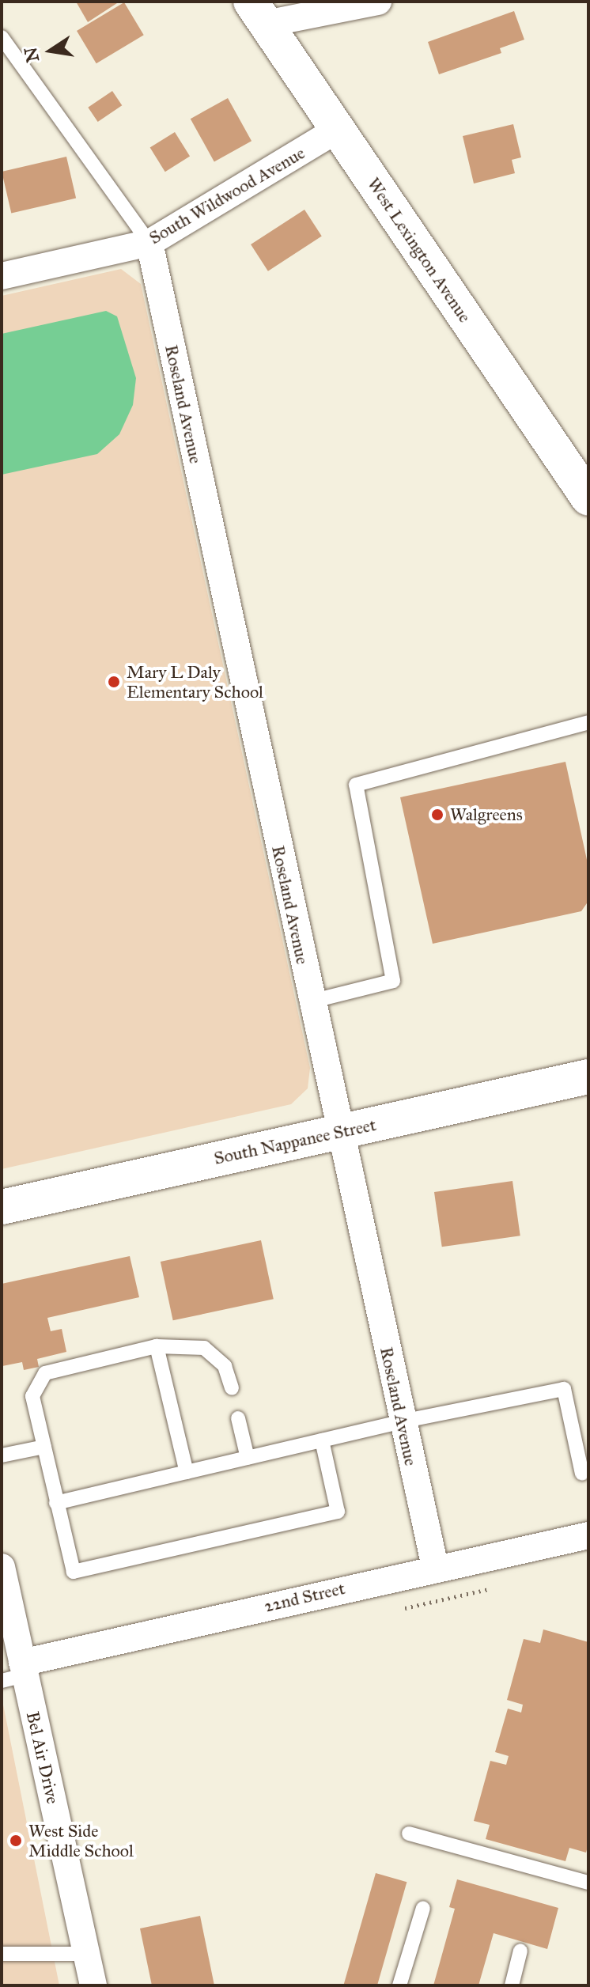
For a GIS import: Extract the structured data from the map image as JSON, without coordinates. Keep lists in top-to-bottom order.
{
  "streets": {
    "main road": ["West Lexington Avenue", "South Nappanee Street"],
    "street": [
      "South Wildwood Avenue",
      "Roseland Avenue",
      "22nd Street",
      "Bel Air Drive"
    ]
  },
  "crossings": [
    ["South Wildwood Avenue", "West Lexington Avenue"],
    ["South Wildwood Avenue", "Roseland Avenue"],
    ["Roseland Avenue", "South Nappanee Street"],
    ["Roseland Avenue", "22nd Street"],
    ["22nd Street", "Bel Air Drive"]
  ],
  "places": ["Mary L Daly Elementary School", "Walgreens", "West Side Middle School"],
  "north": "left"
}
